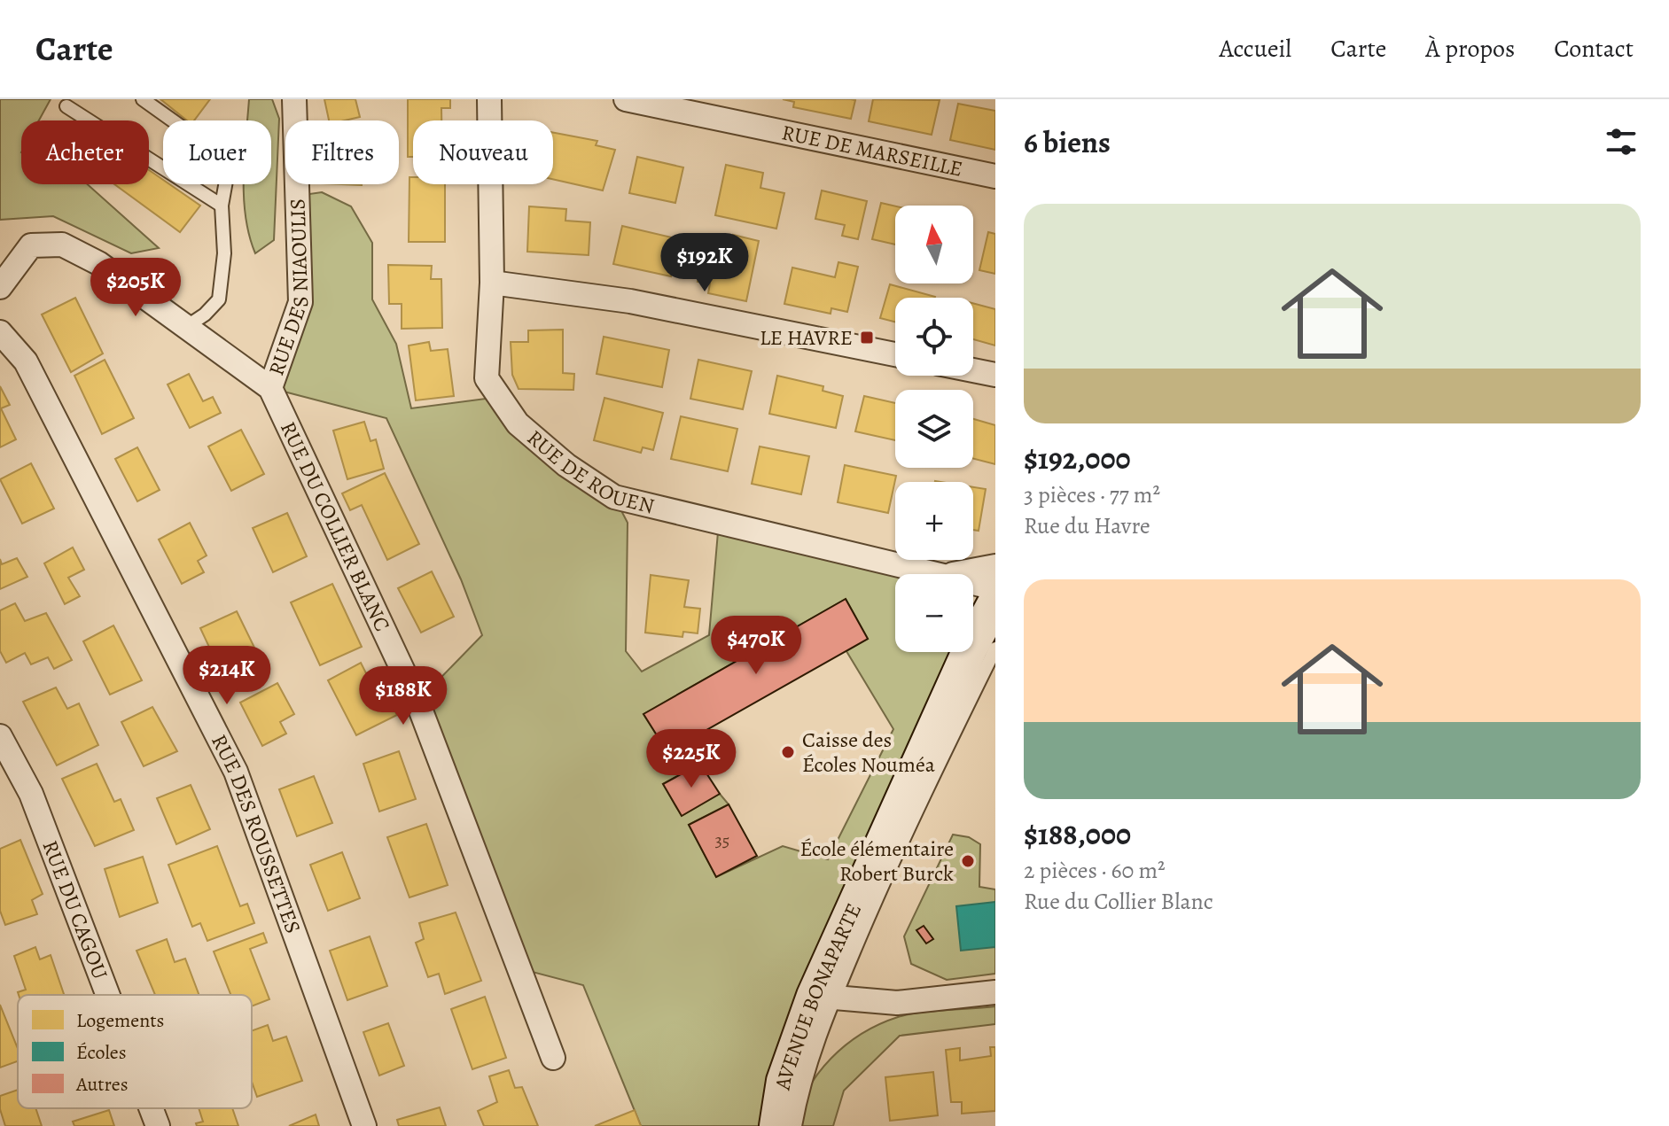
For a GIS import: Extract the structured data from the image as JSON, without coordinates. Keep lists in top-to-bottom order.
{
  "streets": {
    "main road": ["AVENUE BONAPARTE"],
    "street": [
      "RUE DE MARSEILLE",
      "RUE DES NIAOULIS",
      "RUE DE ROUEN",
      "RUE DU COLLIER BLANC",
      "RUE DES ROUSSETTES",
      "RUE DU CAGOU"
    ]
  },
  "crossings": [
    ["RUE DES NIAOULIS", "RUE DU COLLIER BLANC"]
  ],
  "places": {
    "transit": ["LE HAVRE"],
    "other": ["Caisse des Écoles Nouméa", "École élémentaire Robert Burck"]
  },
  "house_numbers": ["35"],
  "legend": ["Logements", "Écoles", "Autres"],
  "north": "top",
  "page": {
    "header": "Carte",
    "nav": [
      "Accueil",
      "Carte",
      "À propos",
      "Contact"
    ],
    "heading": "6 biens",
    "chip": [
      "Acheter",
      "Louer",
      "Filtres",
      "Nouveau"
    ],
    "list": [
      {
        "name": "$192,000",
        "note": "3 pièces · 77 m² · Rue du Havre"
      },
      {
        "name": "$188,000",
        "note": "2 pièces · 60 m² · Rue du Collier Blanc"
      }
    ],
    "map_buttons": ["+", "−"],
    "price": [
      "$192K",
      "$205K",
      "$470K",
      "$214K",
      "$188K",
      "$225K"
    ]
  }
}
